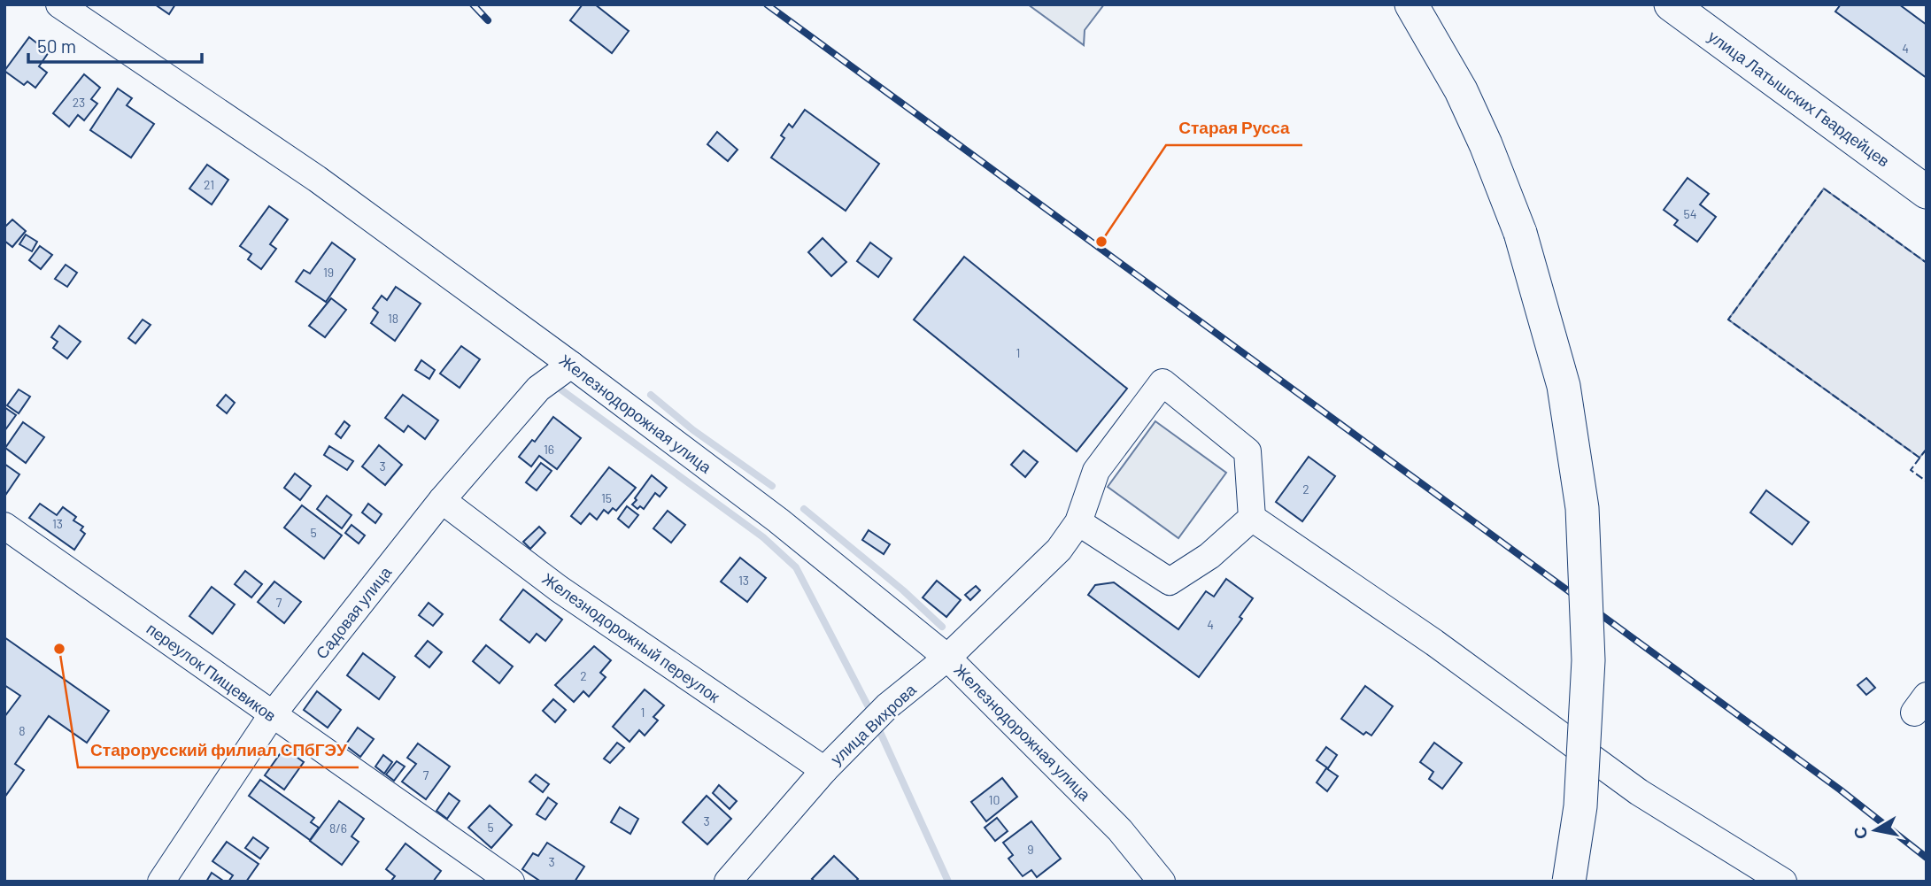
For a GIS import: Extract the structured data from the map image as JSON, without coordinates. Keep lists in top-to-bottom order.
{
  "streets": {
    "main road": ["улица Латышских Гвардейцев"],
    "street": [
      "Железнодорожная улица",
      "Садовая улица",
      "Железнодорожный переулок",
      "переулок Пищевиков",
      "улица Вихрова"
    ]
  },
  "crossings": [
    ["Железнодорожная улица", "Садовая улица"],
    ["Железнодорожная улица", "улица Вихрова"],
    ["Садовая улица", "Железнодорожный переулок"],
    ["Садовая улица", "переулок Пищевиков"],
    ["Железнодорожный переулок", "улица Вихрова"]
  ],
  "places": ["Старая Русса", "Старорусский филиал СПбГЭУ"],
  "house_numbers": [
    "4",
    "23",
    "21",
    "54",
    "19",
    "18",
    "1",
    "16",
    "3",
    "2",
    "15",
    "13",
    "5",
    "13",
    "7",
    "4",
    "2",
    "1",
    "8",
    "7",
    "10",
    "3",
    "5",
    "8/6",
    "9",
    "3"
  ],
  "scale_bar": "50 m",
  "north": "left"
}
